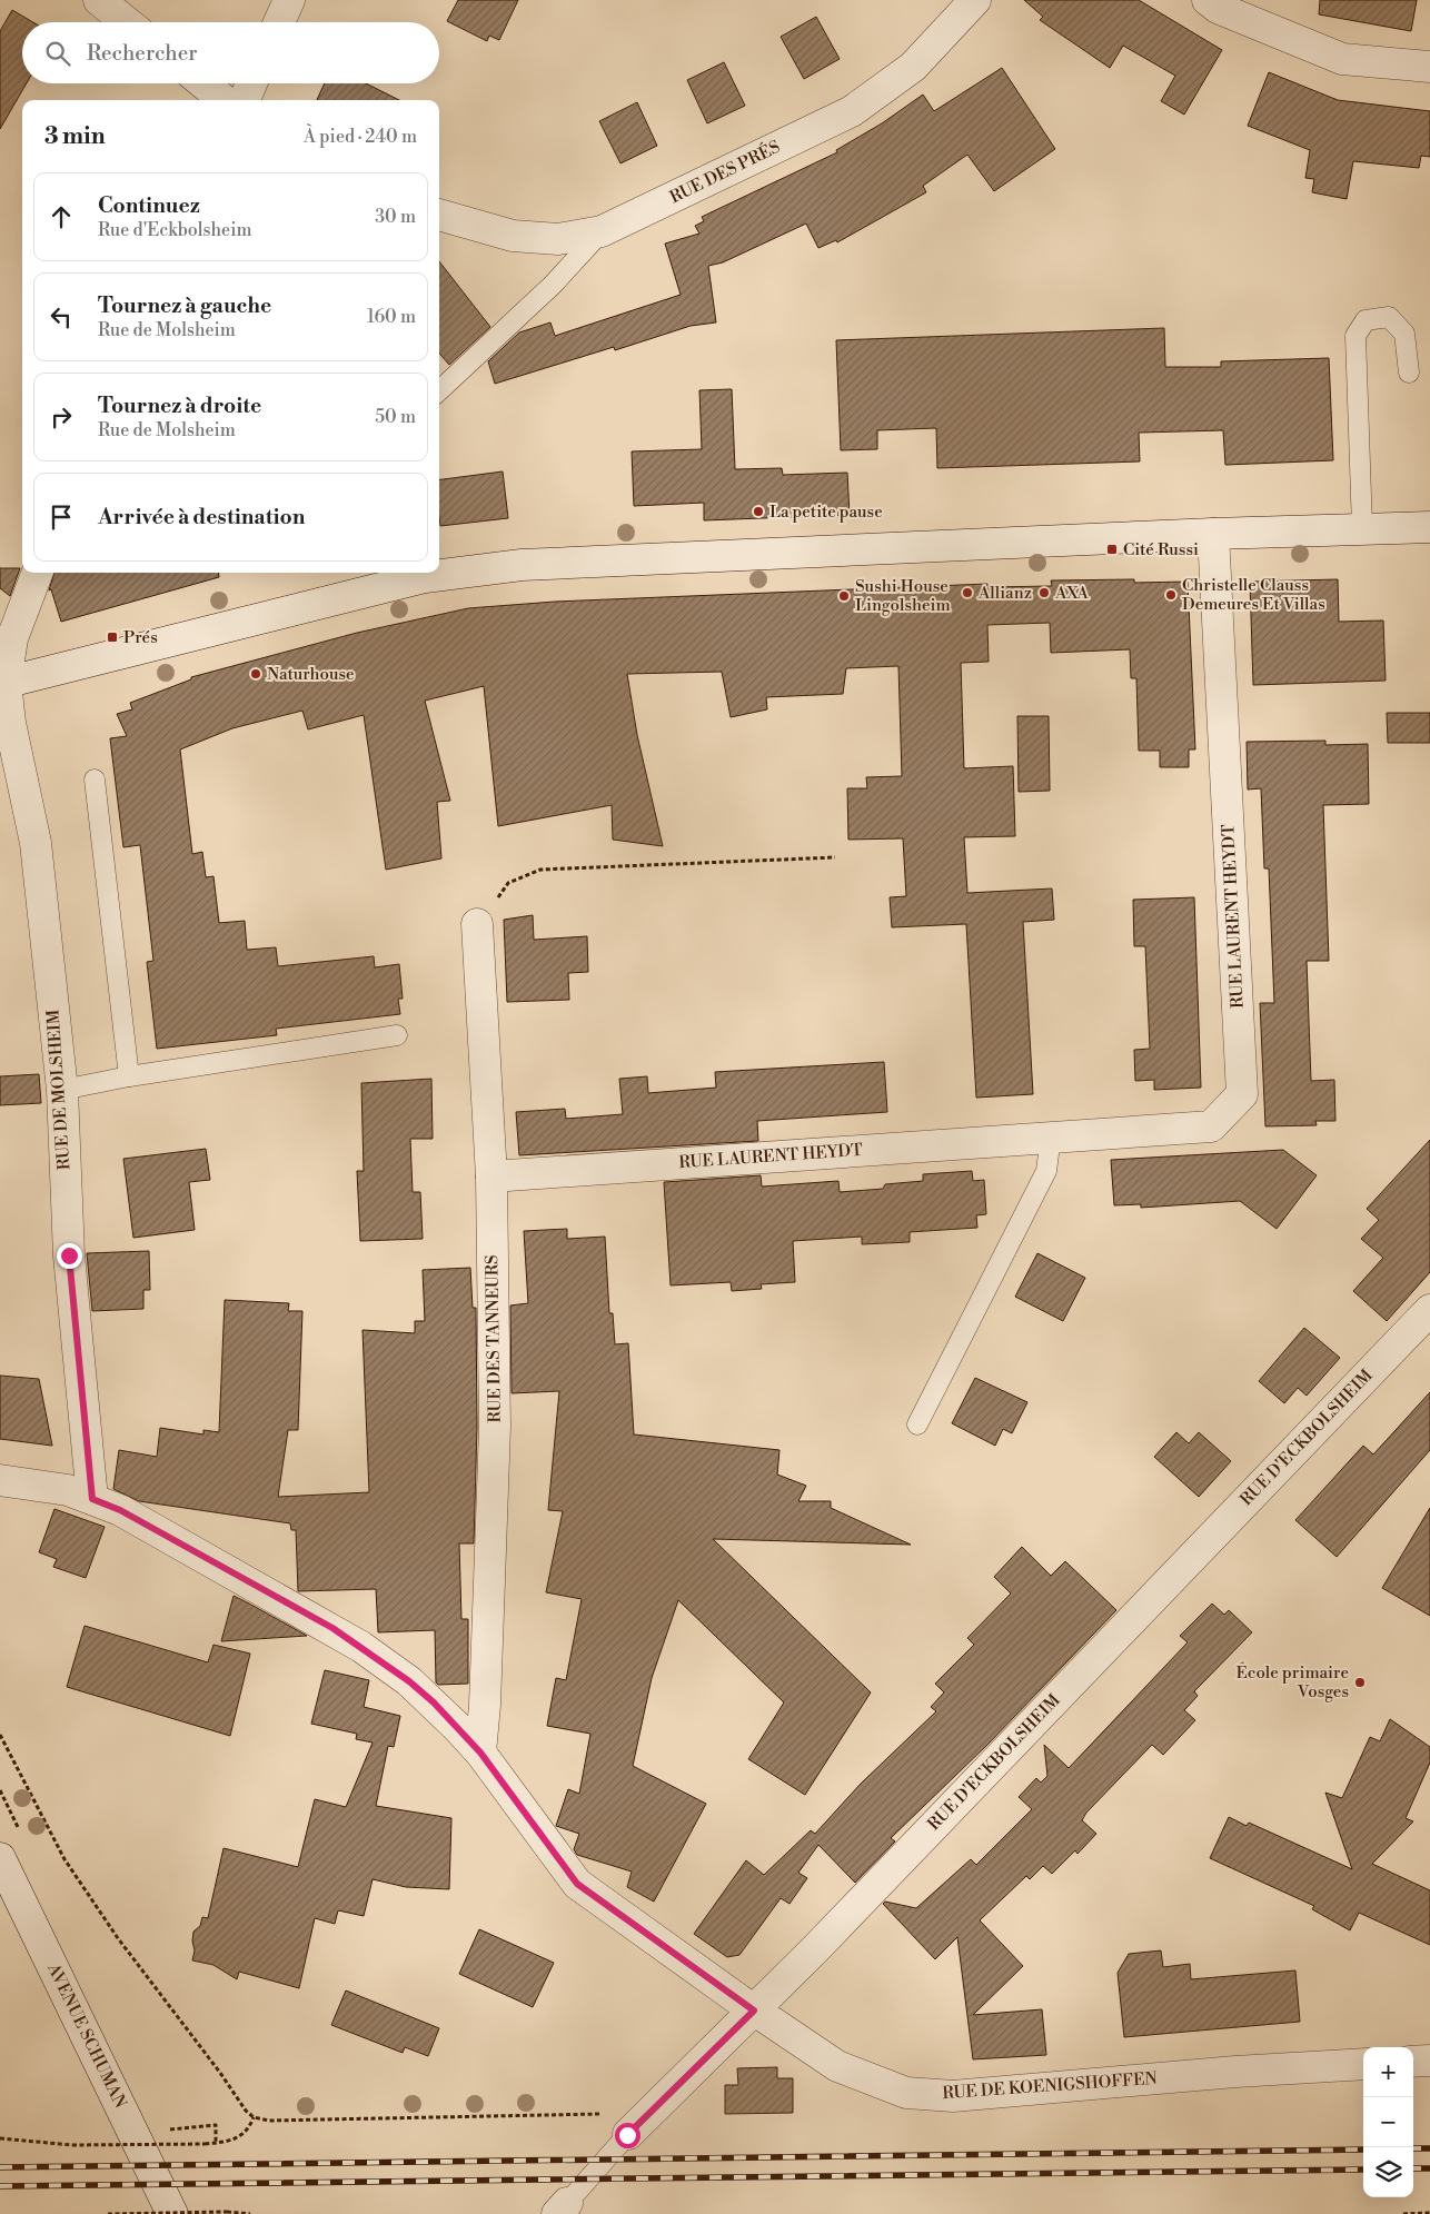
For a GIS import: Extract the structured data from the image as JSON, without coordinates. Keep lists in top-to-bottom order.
{
  "streets": {
    "street": [
      "RUE DES PRÉS",
      "RUE LAURENT HEYDT",
      "RUE DE MOLSHEIM",
      "RUE DES TANNEURS",
      "RUE D'ECKBOLSHEIM",
      "AVENUE SCHUMAN",
      "RUE DE KOENIGSHOFFEN"
    ]
  },
  "crossings": [
    ["RUE LAURENT HEYDT", "RUE DES TANNEURS"],
    ["RUE D'ECKBOLSHEIM", "RUE DE KOENIGSHOFFEN"]
  ],
  "places": {
    "other": [
      "La petite pause",
      "Allianz",
      "AXA",
      "Christelle Clauss Demeures Et Villas",
      "Sushi House Lingolsheim",
      "Naturhouse",
      "École primaire Vosges"
    ],
    "transit": ["Cité Russi", "Prés"]
  },
  "page": {
    "search": "Rechercher",
    "heading": ["3 min", "À pied · 240 m"],
    "list": [
      ["Continuez", "Rue d'Eckbolsheim", "30 m"],
      ["Tournez à gauche", "Rue de Molsheim", "160 m"],
      ["Tournez à droite", "Rue de Molsheim", "50 m"],
      "Arrivée à destination"
    ],
    "map_buttons": ["+", "−"]
  }
}
